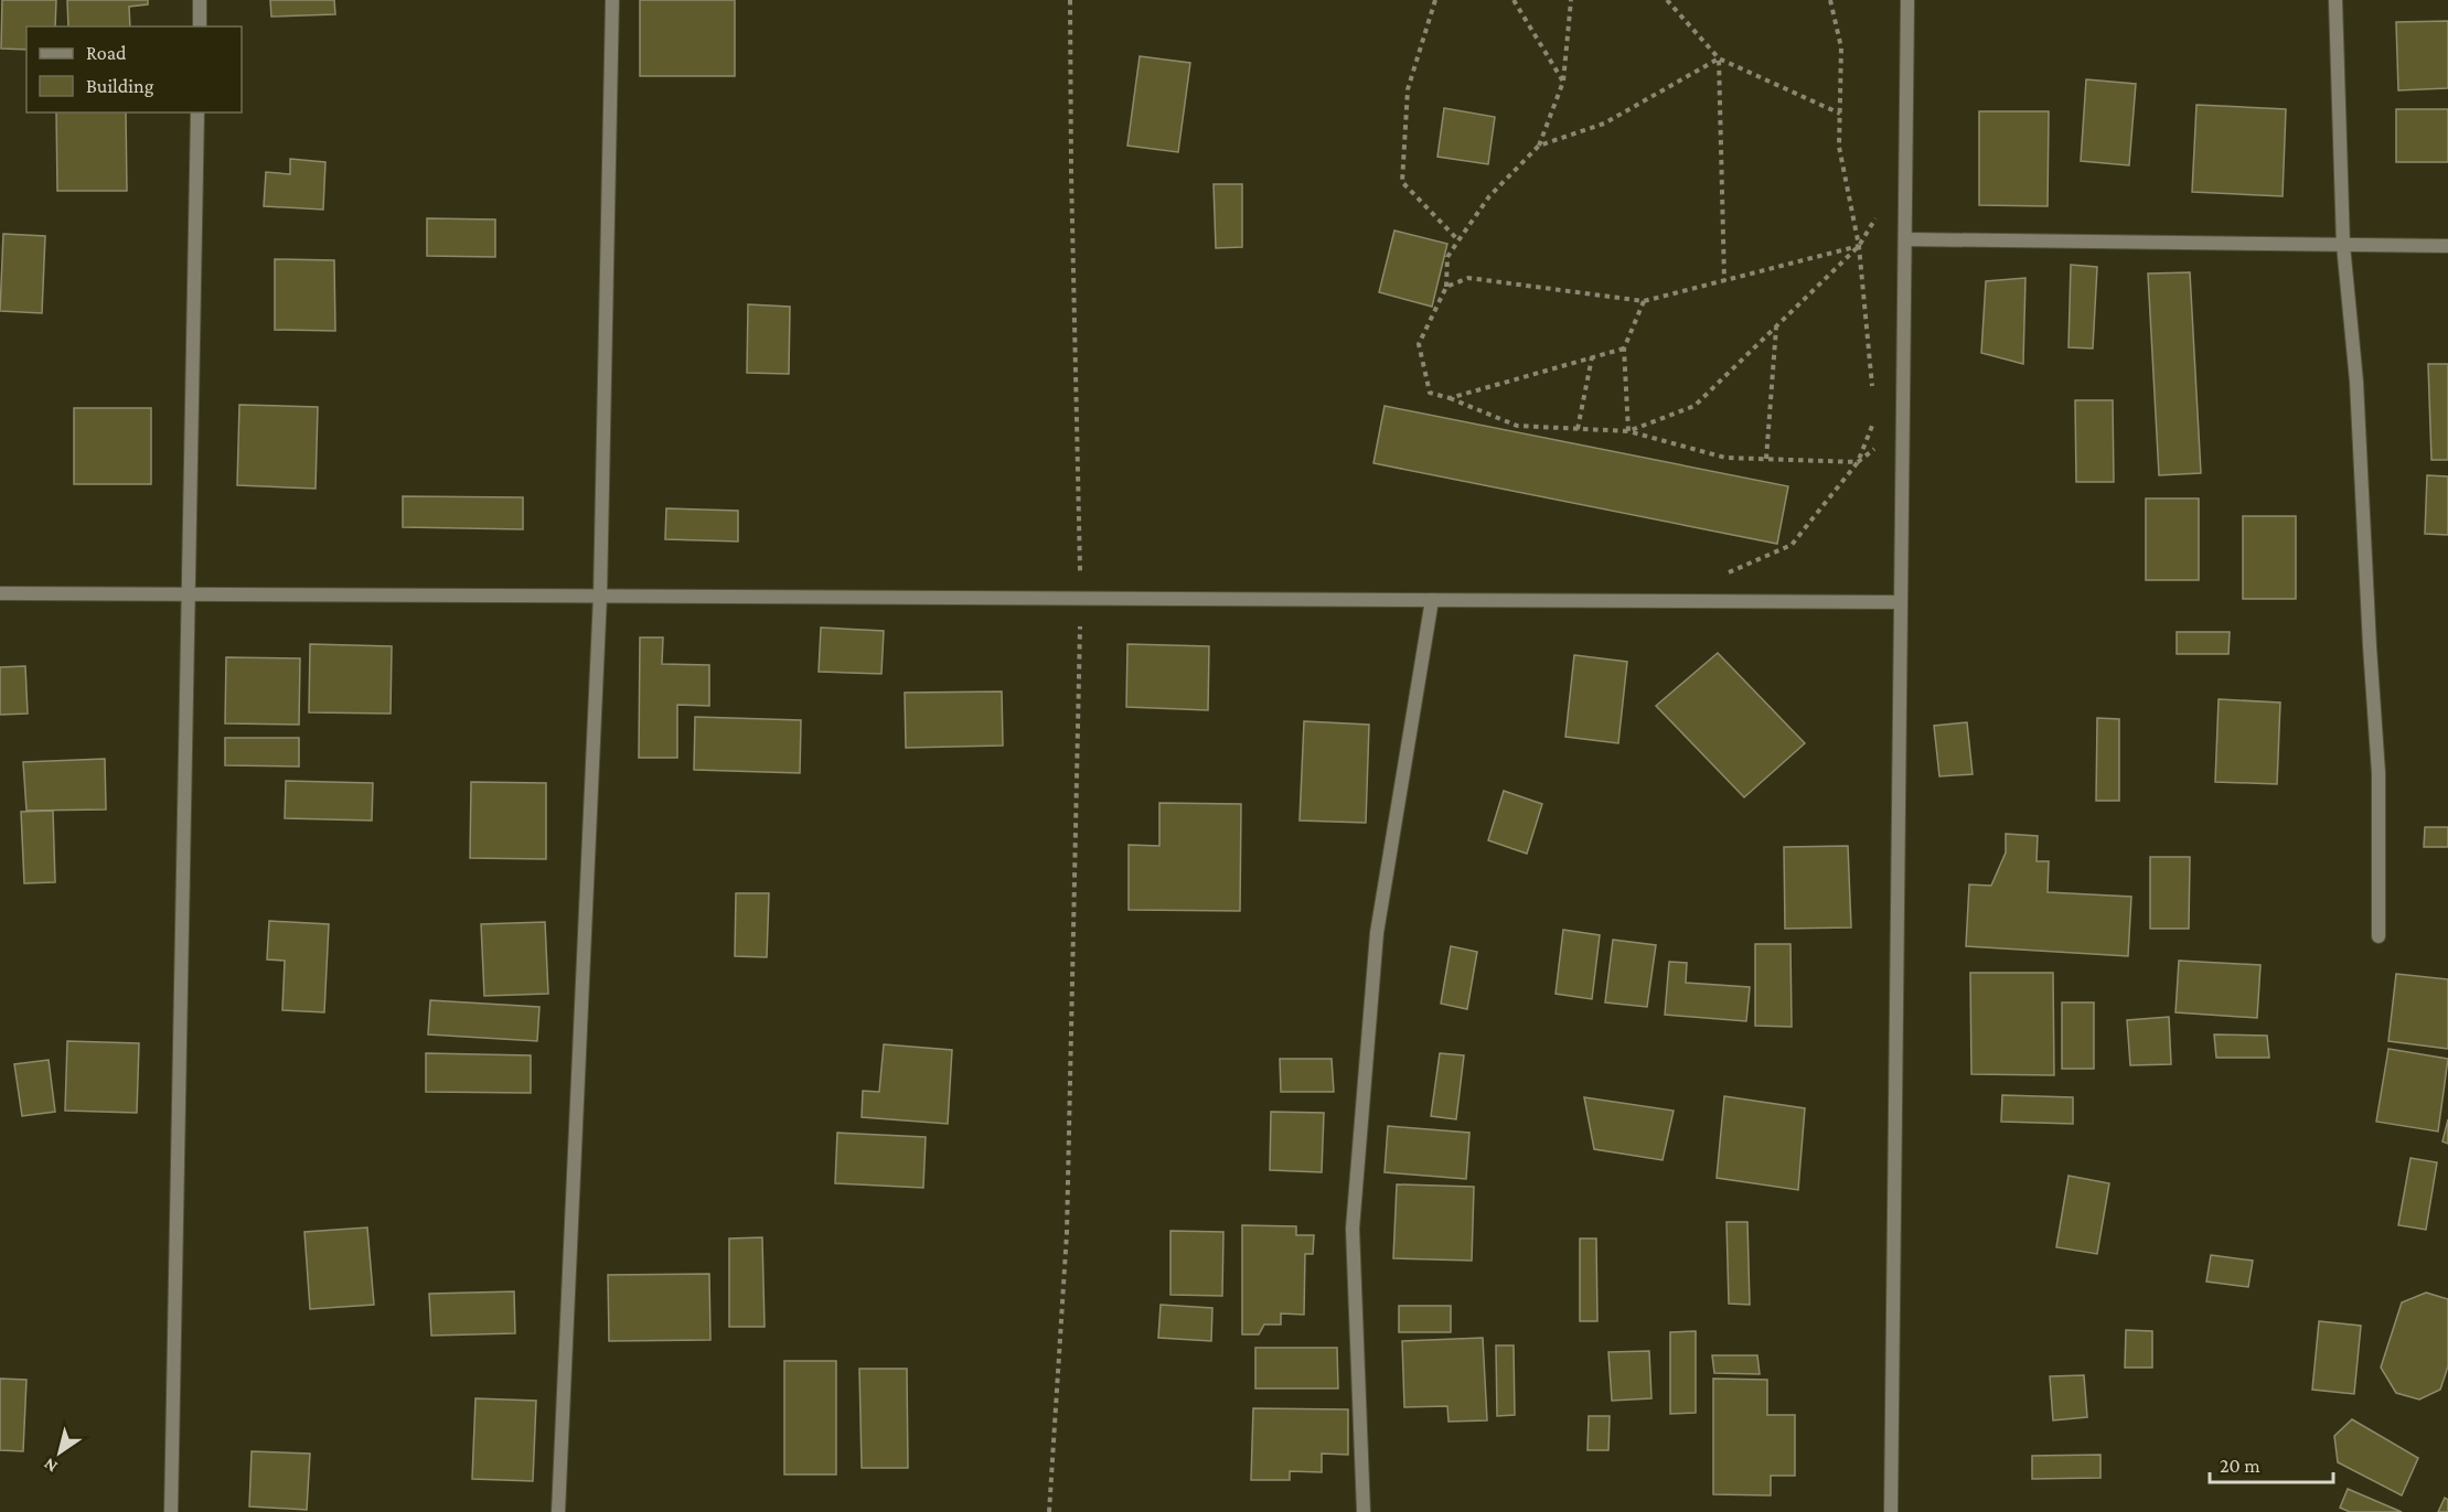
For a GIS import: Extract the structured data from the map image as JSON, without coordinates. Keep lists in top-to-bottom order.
{
  "legend": ["Road", "Building"],
  "scale_bar": "20 m",
  "north": "bottom left"
}
